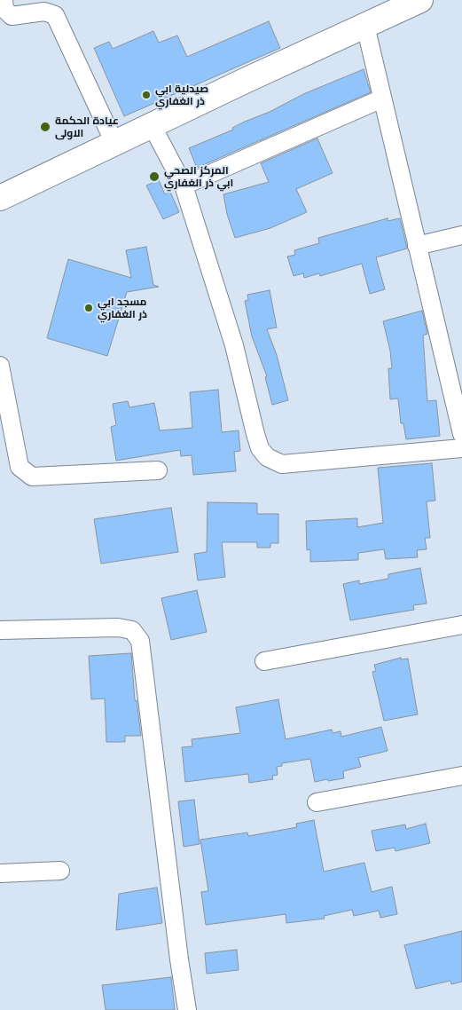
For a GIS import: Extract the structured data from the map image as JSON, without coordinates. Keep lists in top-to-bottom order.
{
  "places": [
    "صيدلية ابي ذر الغفاري",
    "عيادة الحكمة الاولى",
    "المركز الصحي ابي ذر الغفاري",
    "مسجد ابي ذر الغفاري"
  ]
}
